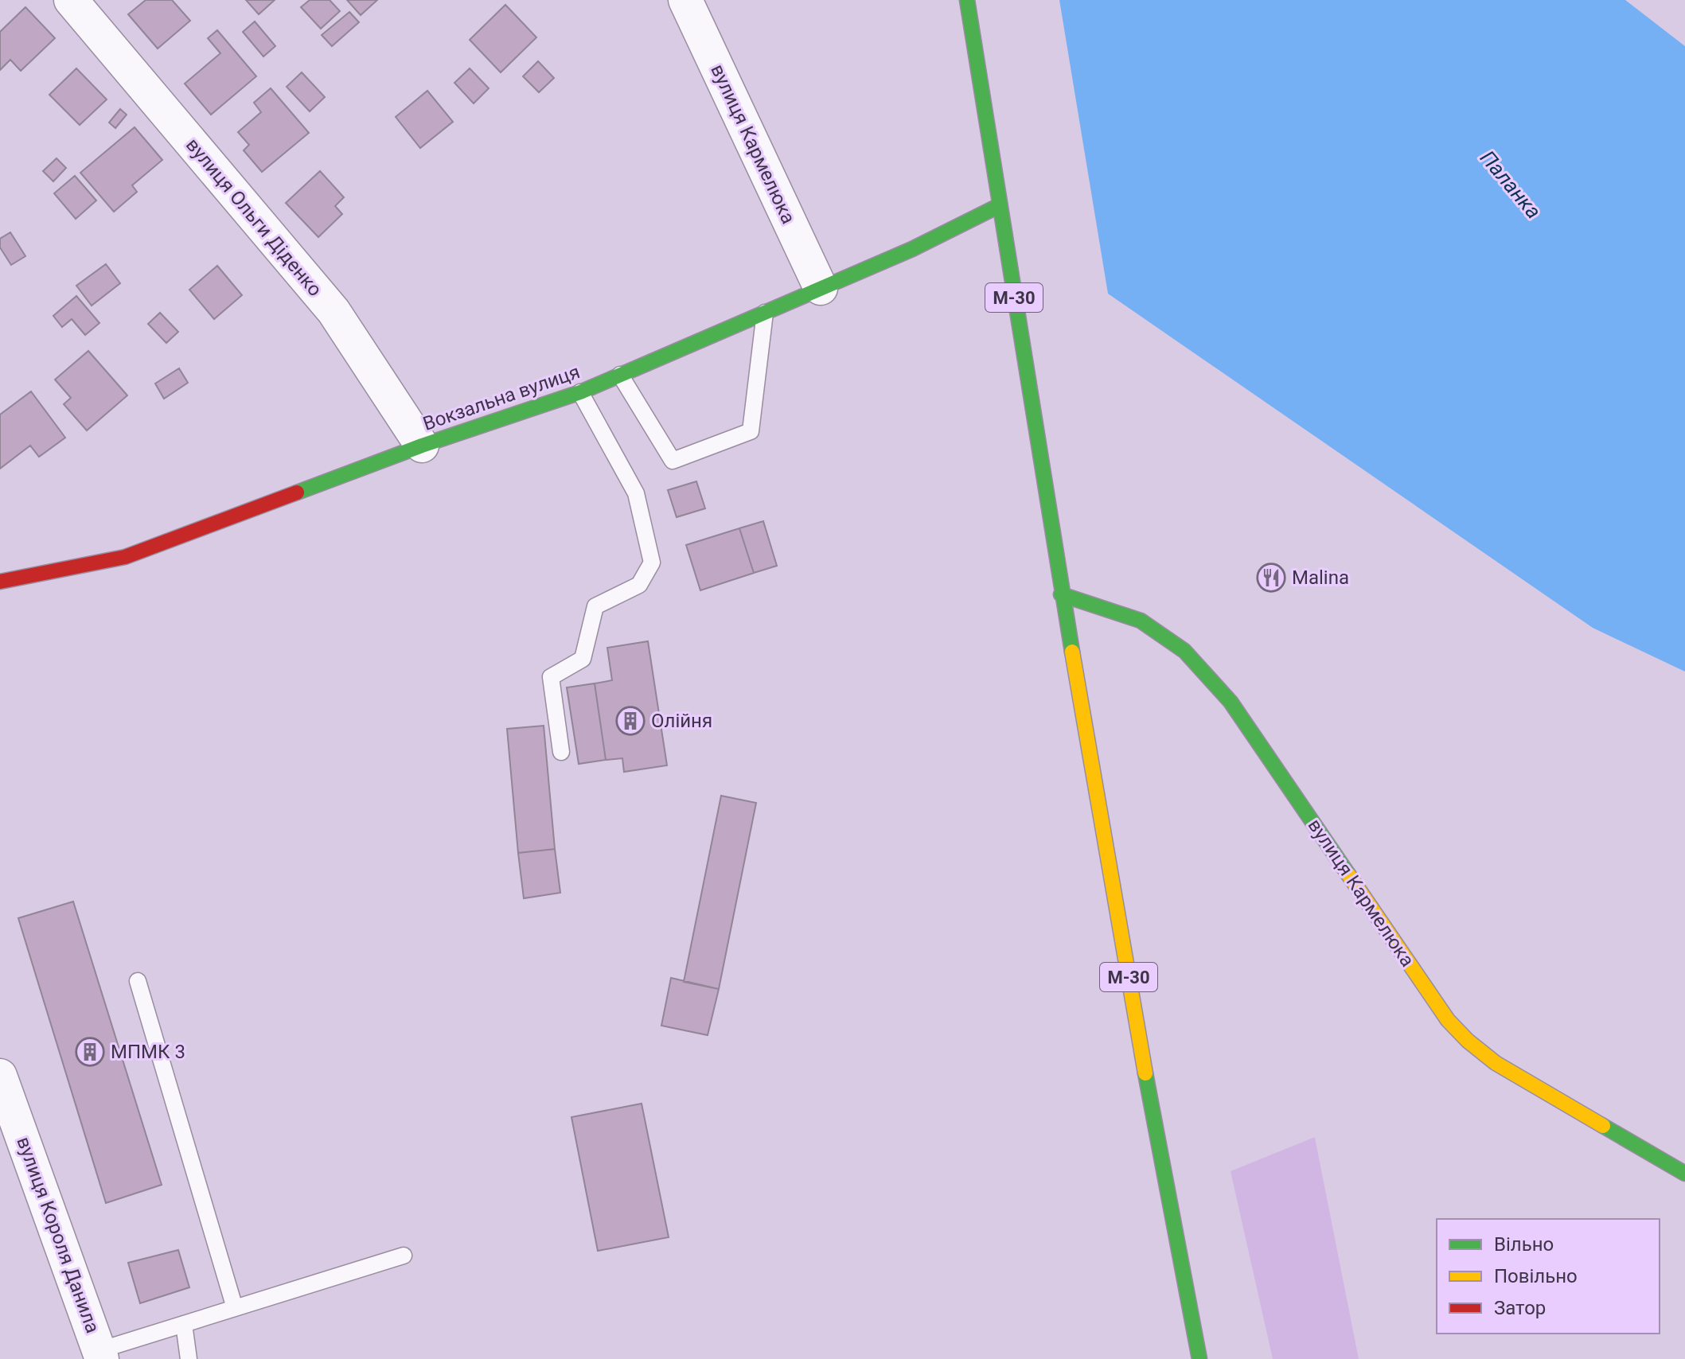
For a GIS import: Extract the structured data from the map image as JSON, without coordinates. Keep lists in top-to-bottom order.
{
  "streets": {
    "main road": ["вулиця Кармелюка", "М-30", "Вокзальна вулиця"],
    "street": ["вулиця Ольги Діденко", "вулиця Короля Данила"]
  },
  "crossings": [
    ["вулиця Кармелюка", "М-30"],
    ["вулиця Кармелюка", "Вокзальна вулиця"],
    ["вулиця Ольги Діденко", "Вокзальна вулиця"],
    ["М-30", "Вокзальна вулиця"]
  ],
  "water": ["Паланка"],
  "places": {
    "restaurant": ["Malina"],
    "building": ["Олійня", "МПМК 3"]
  },
  "legend": ["Вільно", "Повільно", "Затор"]
}
